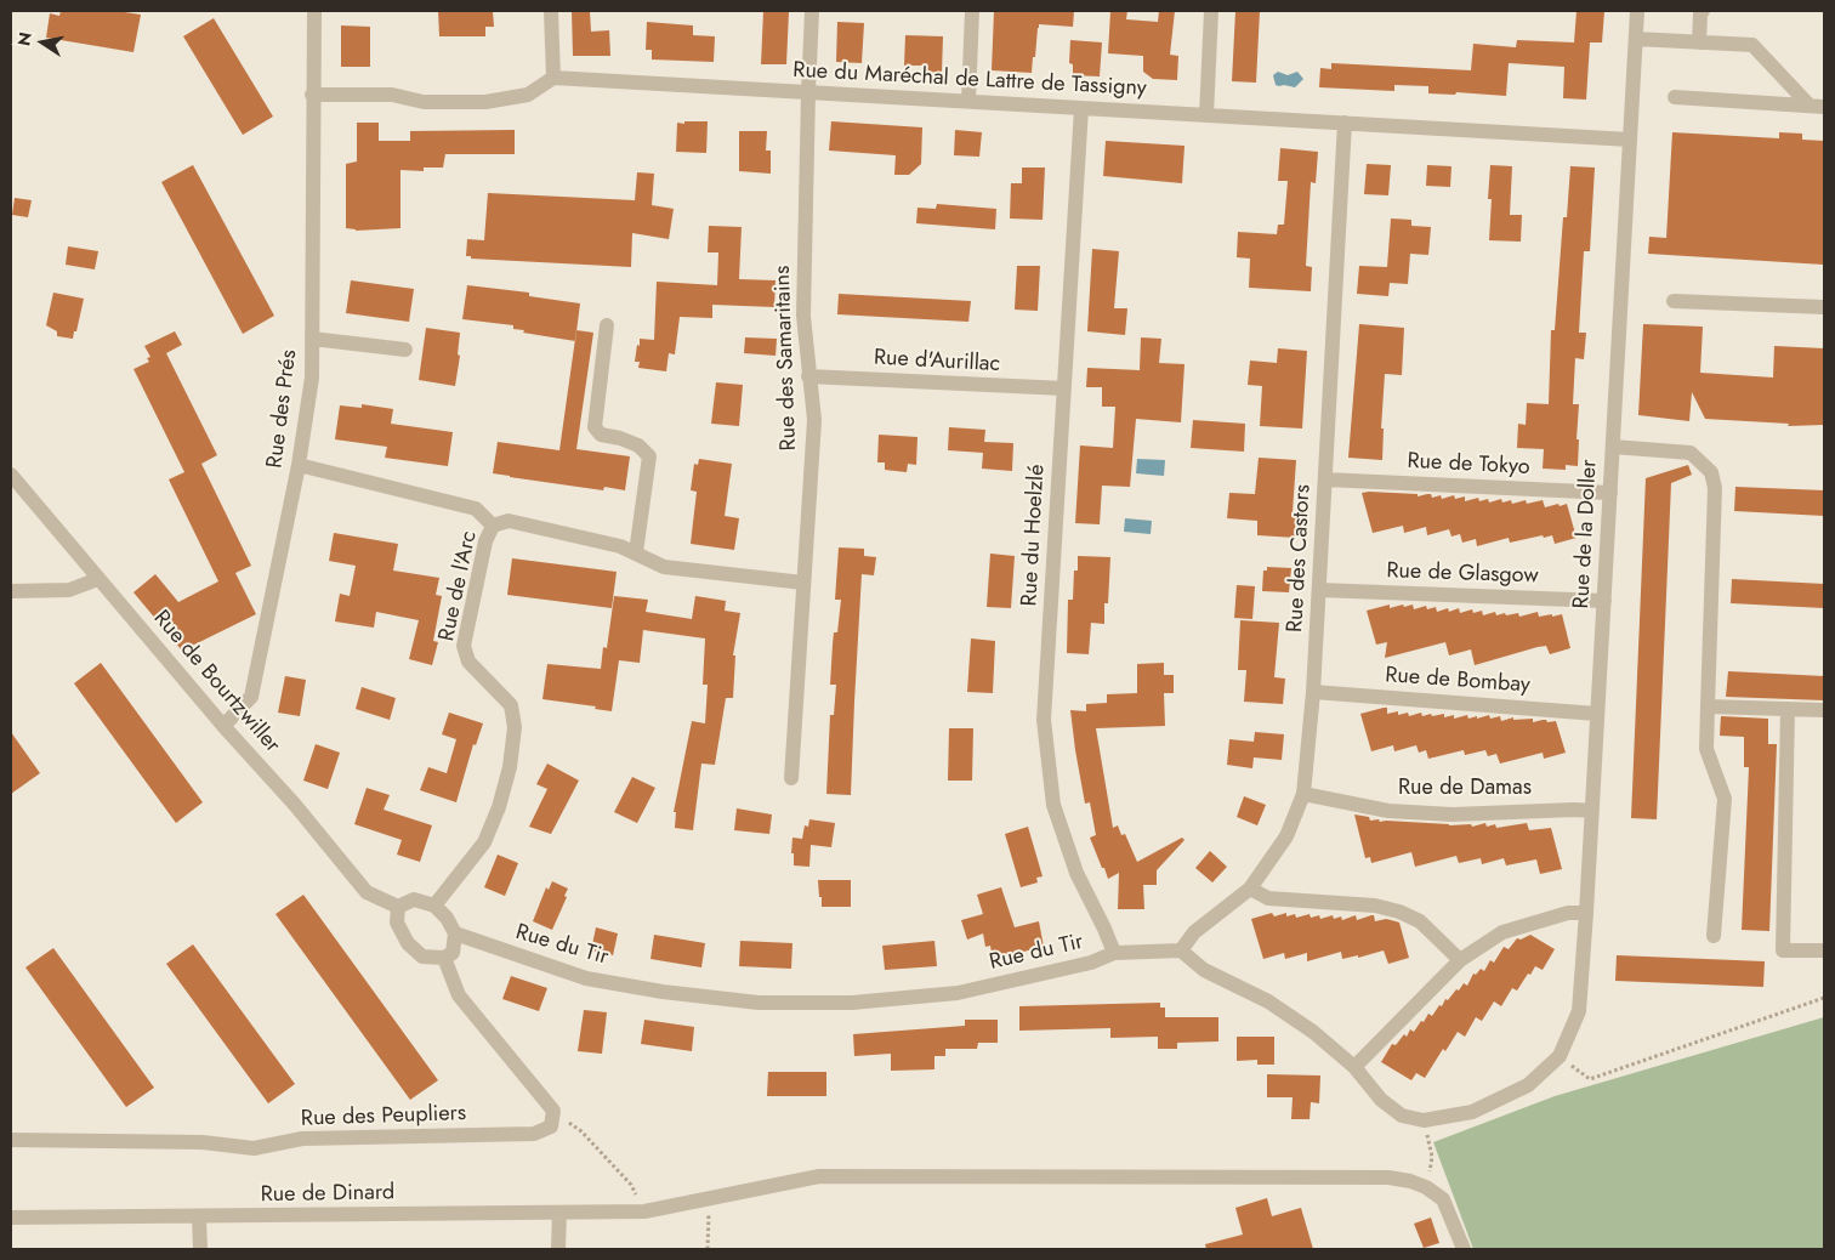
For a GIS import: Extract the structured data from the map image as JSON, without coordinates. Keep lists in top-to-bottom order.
{
  "streets": {
    "street": [
      "Rue du Maréchal de Lattre de Tassigny",
      "Rue des Samaritains",
      "Rue d'Aurillac",
      "Rue des Prés",
      "Rue de Tokyo",
      "Rue de la Doller",
      "Rue du Hoelzlé",
      "Rue des Castors",
      "Rue de Glasgow",
      "Rue de l'Arc",
      "Rue de Bombay",
      "Rue de Bourtzwiller",
      "Rue de Damas",
      "Rue du Tir",
      "Rue des Peupliers",
      "Rue de Dinard"
    ]
  },
  "crossings": [
    ["Rue du Maréchal de Lattre de Tassigny", "Rue des Samaritains"],
    ["Rue du Maréchal de Lattre de Tassigny", "Rue de la Doller"],
    ["Rue du Maréchal de Lattre de Tassigny", "Rue du Hoelzlé"],
    ["Rue du Maréchal de Lattre de Tassigny", "Rue des Castors"],
    ["Rue des Samaritains", "Rue d'Aurillac"],
    ["Rue d'Aurillac", "Rue du Hoelzlé"],
    ["Rue des Prés", "Rue de Bourtzwiller"],
    ["Rue de Tokyo", "Rue de la Doller"],
    ["Rue de Tokyo", "Rue des Castors"],
    ["Rue de la Doller", "Rue de Glasgow"],
    ["Rue de la Doller", "Rue de Bombay"],
    ["Rue de la Doller", "Rue de Damas"],
    ["Rue du Hoelzlé", "Rue du Tir"],
    ["Rue des Castors", "Rue de Glasgow"],
    ["Rue des Castors", "Rue de Bombay"],
    ["Rue des Castors", "Rue de Damas"],
    ["Rue des Castors", "Rue du Tir"],
    ["Rue de l'Arc", "Rue de Bourtzwiller"],
    ["Rue de l'Arc", "Rue du Tir"],
    ["Rue de Bourtzwiller", "Rue du Tir"]
  ],
  "north": "left"
}
